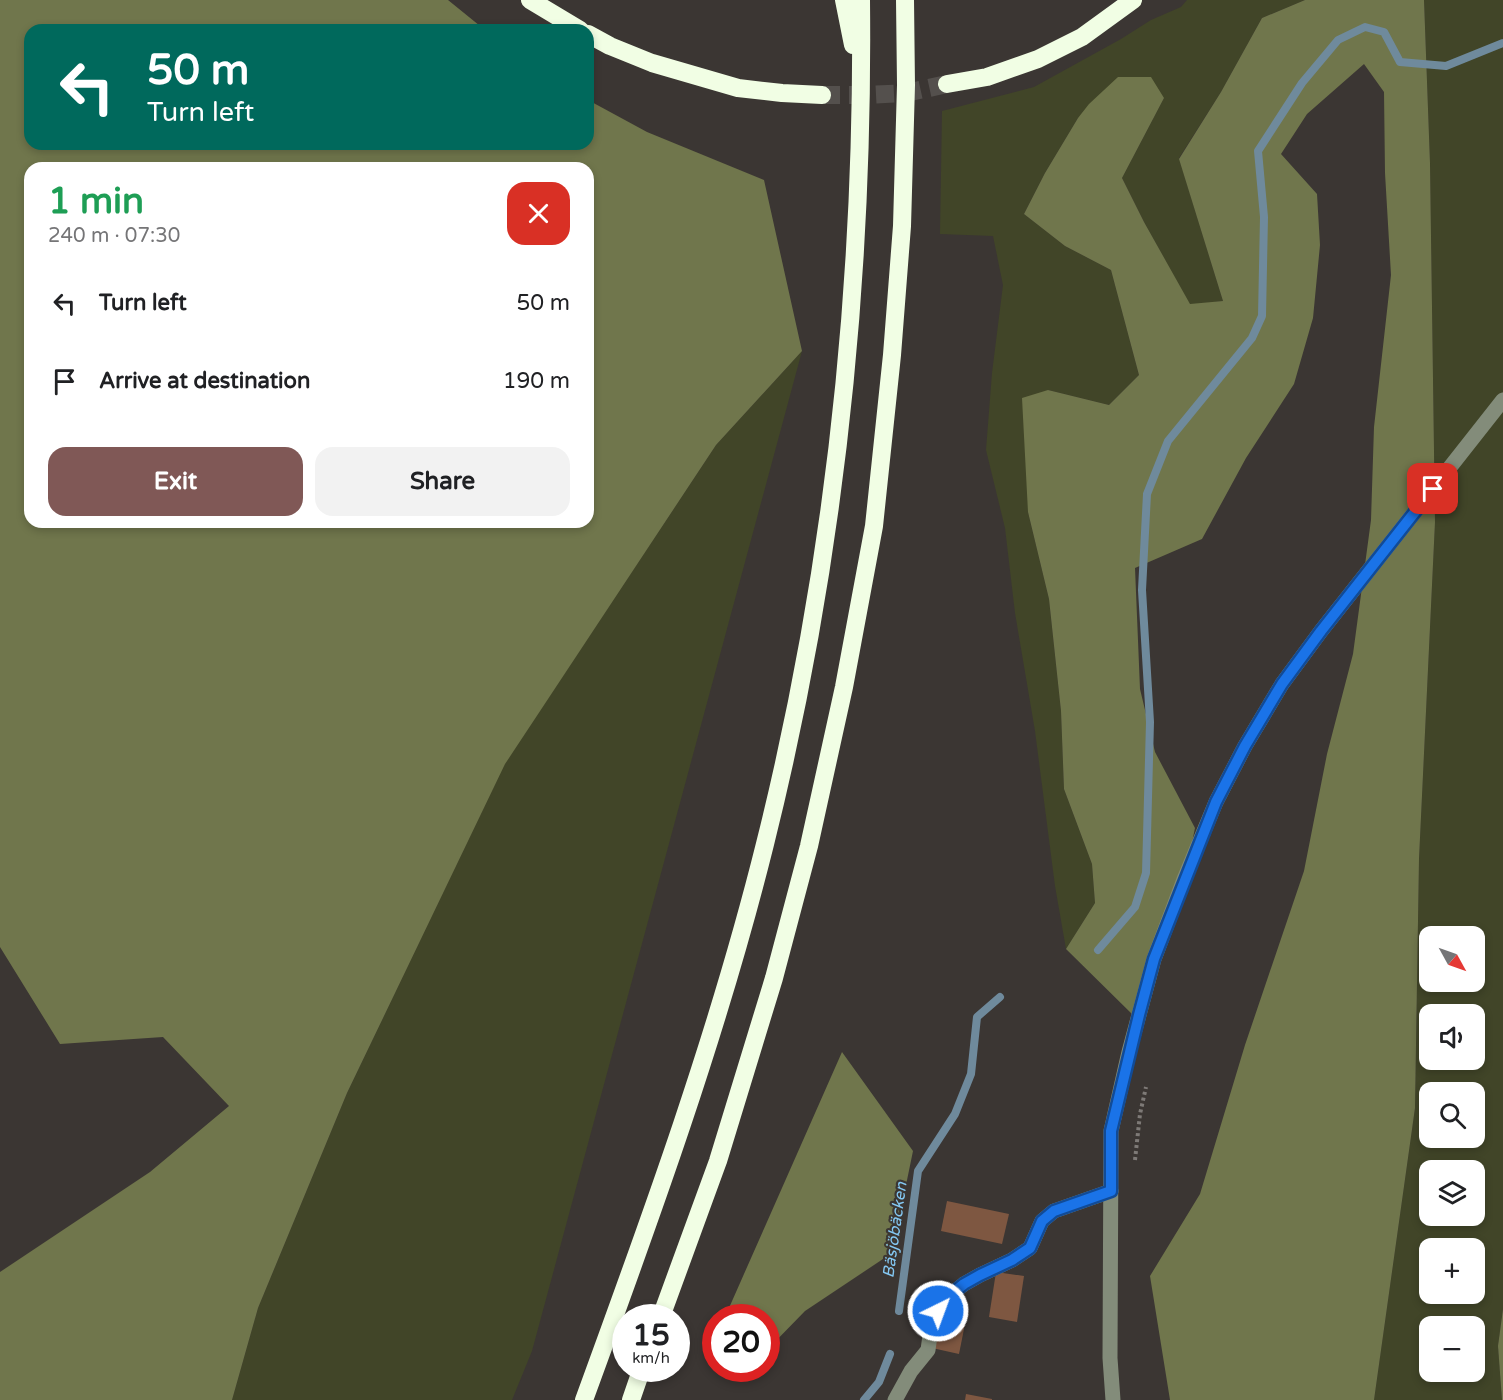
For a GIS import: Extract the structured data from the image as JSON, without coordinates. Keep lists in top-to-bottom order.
{
  "water": ["Bäsjöbäcken"],
  "north": "bottom right",
  "page": {
    "turn": ["50 m", "Turn left"],
    "heading": ["1 min", "240 m · 07:30"],
    "list": [
      {
        "name": "Turn left",
        "value": "50 m"
      },
      {
        "name": "Arrive at destination",
        "value": "190 m"
      }
    ],
    "buttons": ["Exit", "Share"],
    "map_buttons": ["+", "−"],
    "speed": "15 km/h",
    "limit": "20"
  }
}
